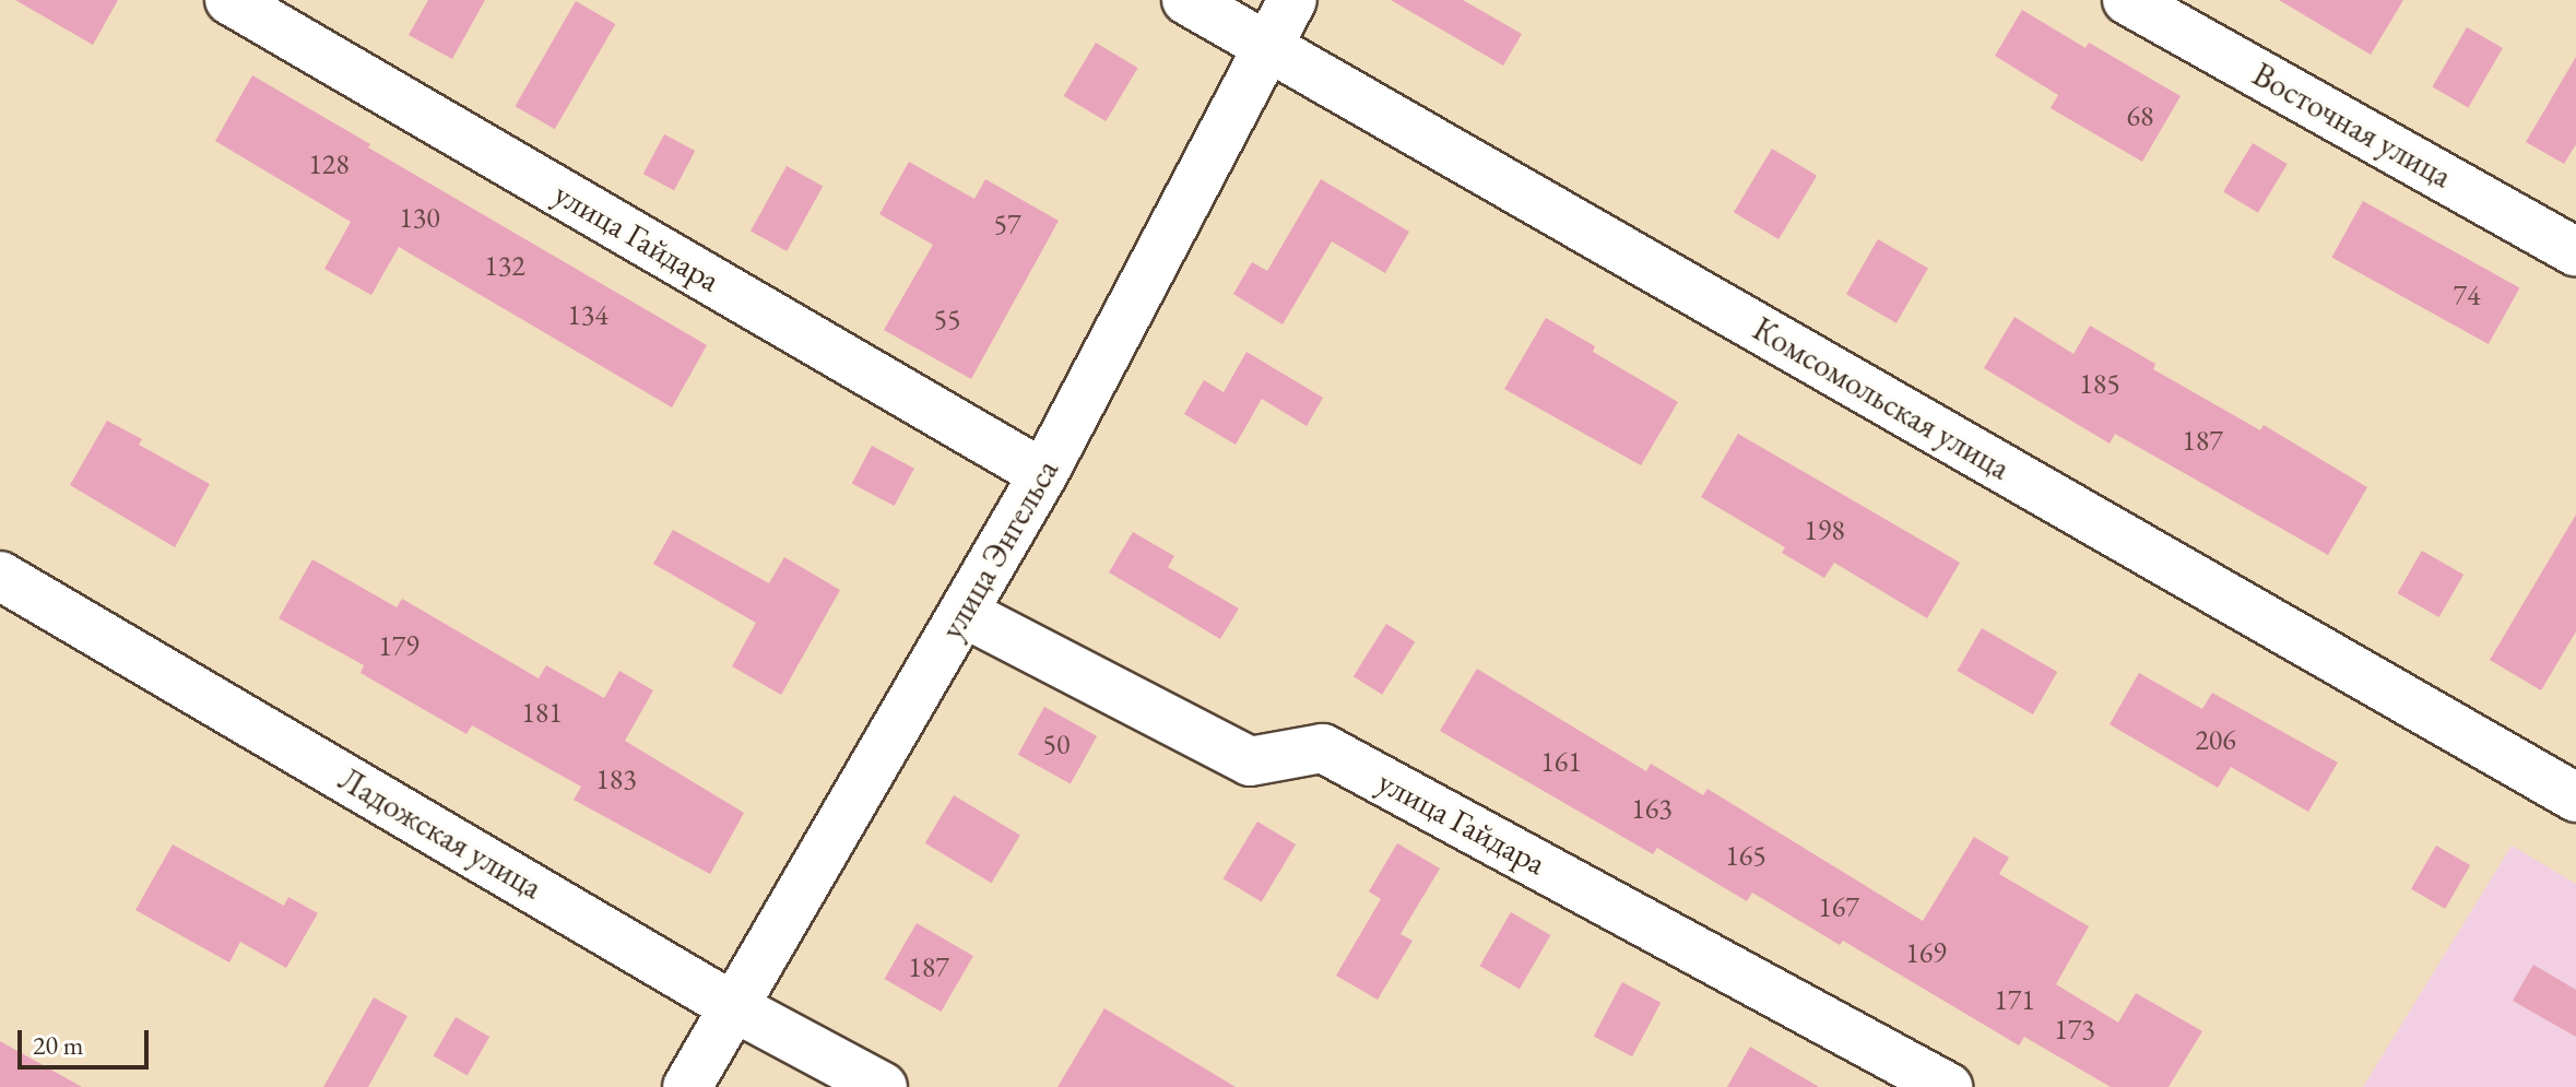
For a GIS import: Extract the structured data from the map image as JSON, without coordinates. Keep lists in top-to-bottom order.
{
  "streets": {
    "street": [
      "Восточная улица",
      "улица Гайдара",
      "Комсомольская улица",
      "улица Энгельса",
      "Ладожская улица"
    ]
  },
  "crossings": [
    ["улица Гайдара", "улица Энгельса"],
    ["Комсомольская улица", "улица Энгельса"],
    ["улица Энгельса", "Ладожская улица"]
  ],
  "house_numbers": [
    "68",
    "128",
    "130",
    "57",
    "132",
    "74",
    "134",
    "55",
    "185",
    "187",
    "198",
    "179",
    "181",
    "206",
    "50",
    "161",
    "183",
    "163",
    "165",
    "167",
    "169",
    "187",
    "171",
    "173"
  ],
  "scale_bar": "20 m"
}
